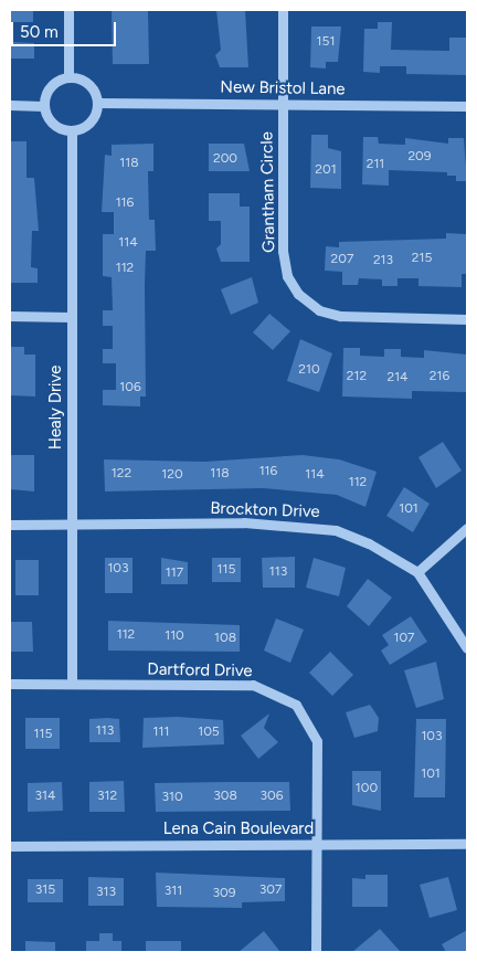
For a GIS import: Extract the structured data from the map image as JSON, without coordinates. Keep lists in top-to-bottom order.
{
  "streets": {
    "street": [
      "New Bristol Lane",
      "Grantham Circle",
      "Healy Drive",
      "Brockton Drive",
      "Dartford Drive",
      "Lena Cain Boulevard"
    ]
  },
  "crossings": [
    ["New Bristol Lane", "Grantham Circle"],
    ["New Bristol Lane", "Healy Drive"],
    ["Healy Drive", "Brockton Drive"],
    ["Healy Drive", "Dartford Drive"],
    ["Dartford Drive", "Lena Cain Boulevard"]
  ],
  "house_numbers": [
    "151",
    "209",
    "200",
    "118",
    "211",
    "201",
    "116",
    "114",
    "215",
    "207",
    "213",
    "112",
    "210",
    "212",
    "216",
    "214",
    "106",
    "116",
    "122",
    "118",
    "120",
    "114",
    "112",
    "101",
    "103",
    "115",
    "113",
    "117",
    "112",
    "110",
    "108",
    "107",
    "113",
    "111",
    "105",
    "115",
    "103",
    "101",
    "100",
    "314",
    "312",
    "308",
    "306",
    "310",
    "315",
    "307",
    "311",
    "313",
    "309"
  ],
  "scale_bar": "50 m"
}
